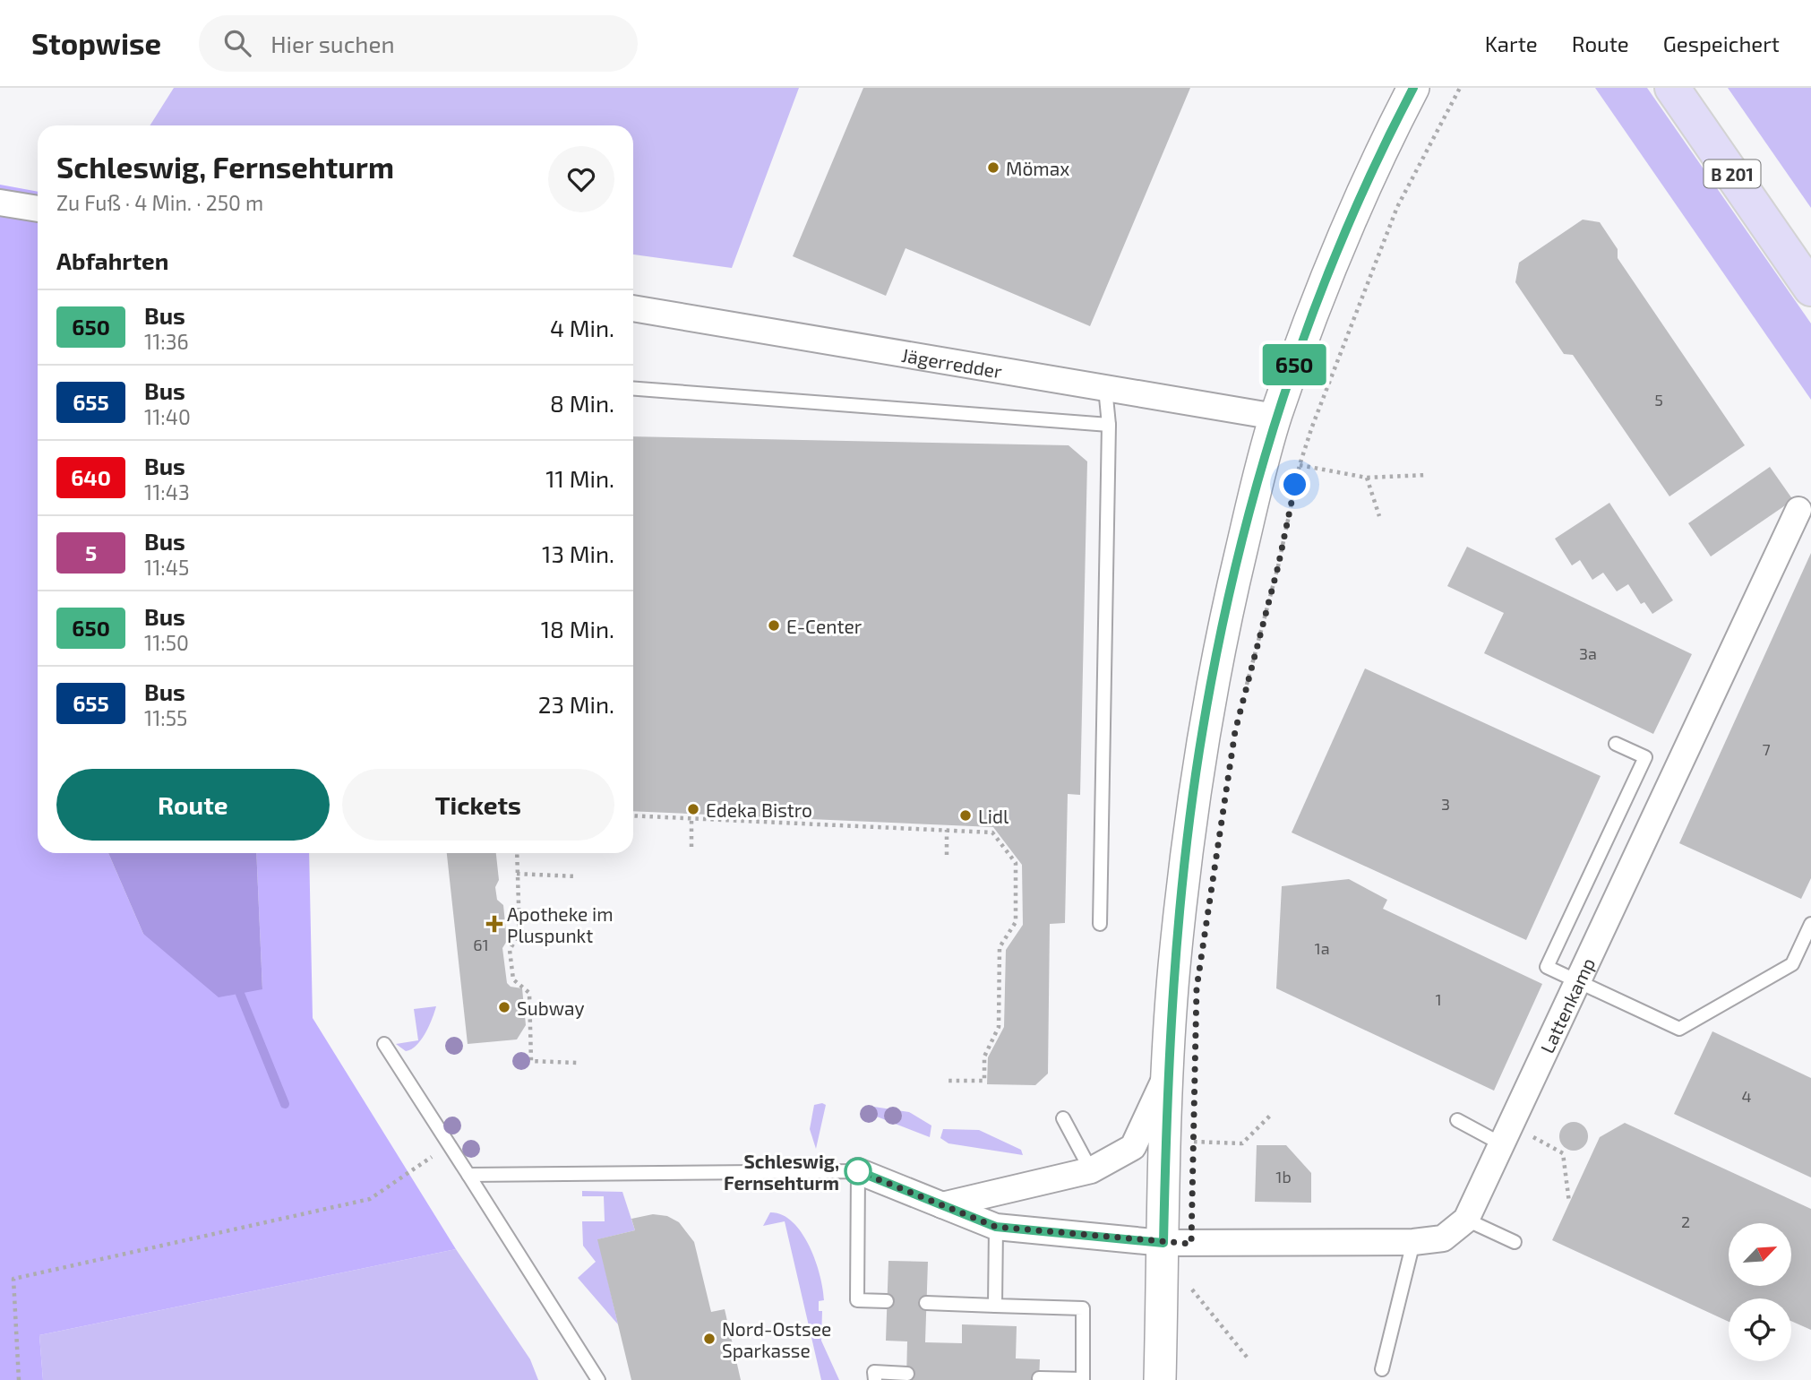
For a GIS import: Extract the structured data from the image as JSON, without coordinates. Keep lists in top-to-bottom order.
{
  "streets": {
    "main road": ["B 201"],
    "street": ["Jägerredder", "Lattenkamp"]
  },
  "places": {
    "other": [
      "Mömax",
      "E-Center",
      "Edeka Bistro",
      "Lidl",
      "Subway",
      "Schleswig, Fernsehturm",
      "Nord-Ostsee Sparkasse"
    ],
    "health": ["Apotheke im Pluspunkt"]
  },
  "lines": ["bus line 650"],
  "house_numbers": [
    "5",
    "3a",
    "7",
    "3",
    "61",
    "1a",
    "1",
    "4",
    "1b",
    "2"
  ],
  "north": "top right",
  "page": {
    "header": "Stopwise",
    "search": "Hier suchen",
    "nav": ["Karte", "Route", "Gespeichert"],
    "on_map": "650",
    "heading": [
      ["Schleswig, Fernsehturm", "Zu Fuß · 4 Min. · 250 m"],
      "Abfahrten"
    ],
    "list": [
      {
        "mark": "650",
        "name": "Bus",
        "note": "11:36",
        "value": "4 Min."
      },
      {
        "mark": "655",
        "name": "Bus",
        "note": "11:40",
        "value": "8 Min."
      },
      {
        "mark": "640",
        "name": "Bus",
        "note": "11:43",
        "value": "11 Min."
      },
      {
        "mark": "5",
        "name": "Bus",
        "note": "11:45",
        "value": "13 Min."
      },
      {
        "mark": "650",
        "name": "Bus",
        "note": "11:50",
        "value": "18 Min."
      },
      {
        "mark": "655",
        "name": "Bus",
        "note": "11:55",
        "value": "23 Min."
      }
    ],
    "buttons": ["Route", "Tickets"]
  }
}
